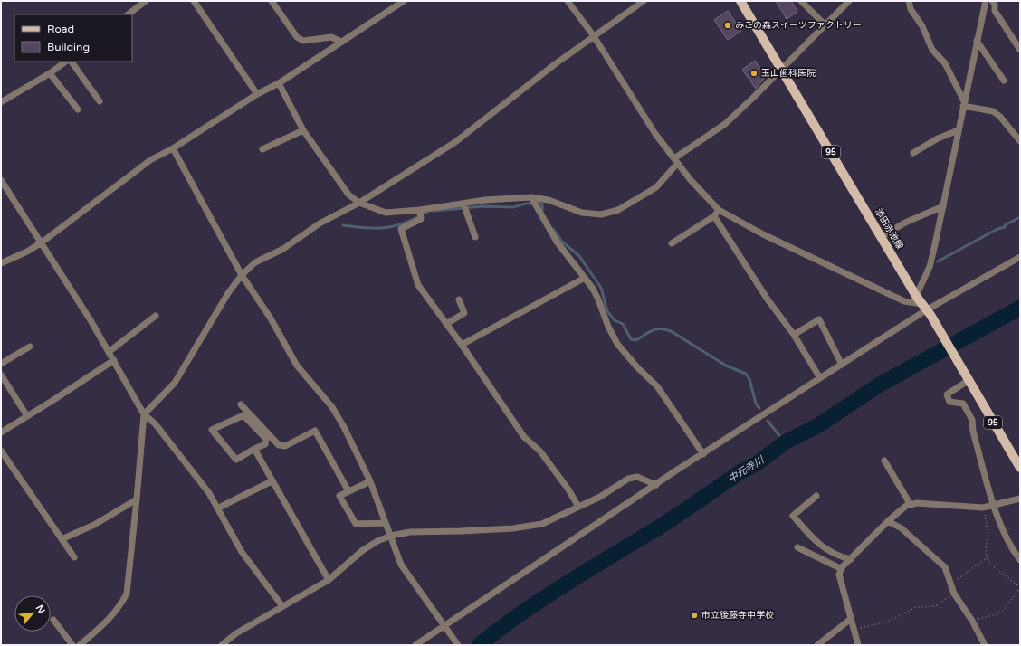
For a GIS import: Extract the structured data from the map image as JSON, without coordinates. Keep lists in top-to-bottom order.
{
  "streets": {
    "main road": ["95", "添田赤池線"]
  },
  "water": ["中元寺川"],
  "places": ["みこの森スイーツファクトリー", "玉山歯科医院", "市立後藤寺中学校"],
  "legend": ["Road", "Building"],
  "north": "top right"
}
